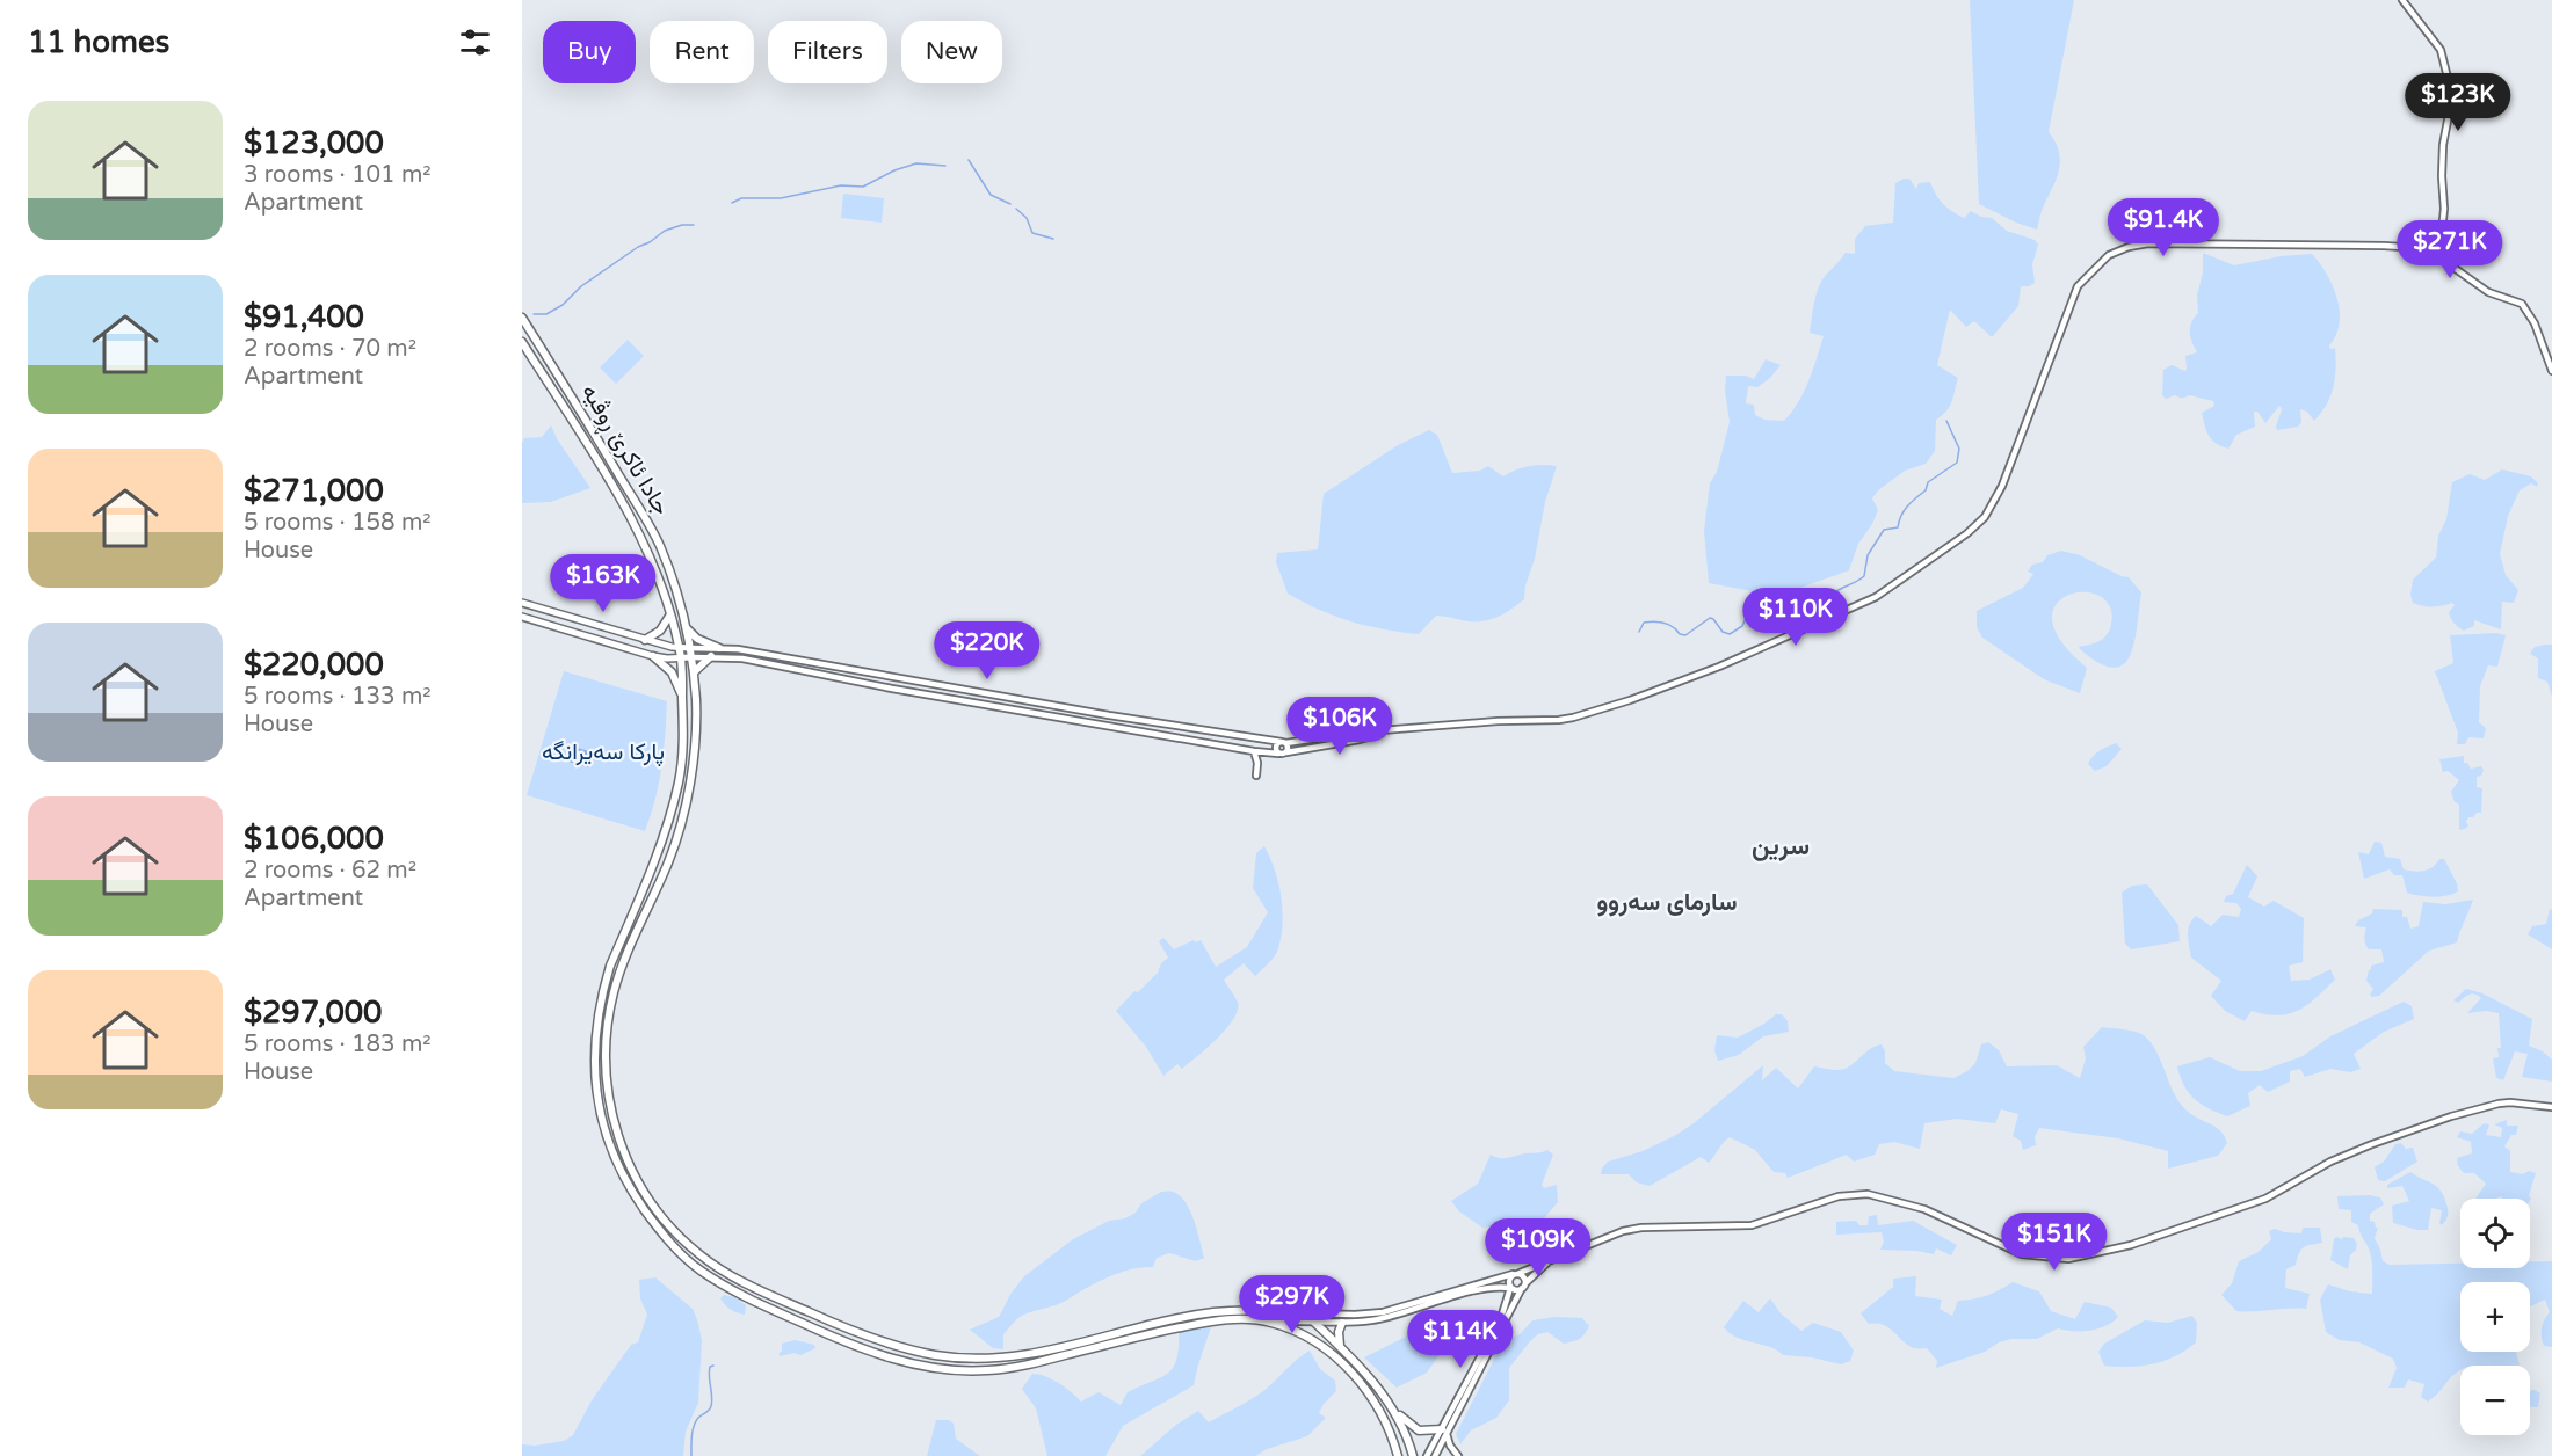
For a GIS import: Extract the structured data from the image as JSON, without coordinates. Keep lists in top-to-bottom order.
{
  "streets": {
    "highway": ["جادا ئاکرێ ڕوڤیە"]
  },
  "districts": ["سرين", "سارمای سەروو"],
  "parks": ["پارکا سەیرانگه"],
  "page": {
    "heading": "11 homes",
    "chip": [
      "Buy",
      "Rent",
      "Filters",
      "New"
    ],
    "price": [
      "$123K",
      "$91.4K",
      "$271K",
      "$163K",
      "$110K",
      "$220K",
      "$106K",
      "$151K",
      "$109K",
      "$297K",
      "$114K"
    ],
    "list": [
      {
        "name": "$123,000",
        "note": "3 rooms · 101 m² · Apartment"
      },
      {
        "name": "$91,400",
        "note": "2 rooms · 70 m² · Apartment"
      },
      {
        "name": "$271,000",
        "note": "5 rooms · 158 m² · House"
      },
      {
        "name": "$220,000",
        "note": "5 rooms · 133 m² · House"
      },
      {
        "name": "$106,000",
        "note": "2 rooms · 62 m² · Apartment"
      },
      {
        "name": "$297,000",
        "note": "5 rooms · 183 m² · House"
      }
    ],
    "map_buttons": ["+", "−"]
  }
}
